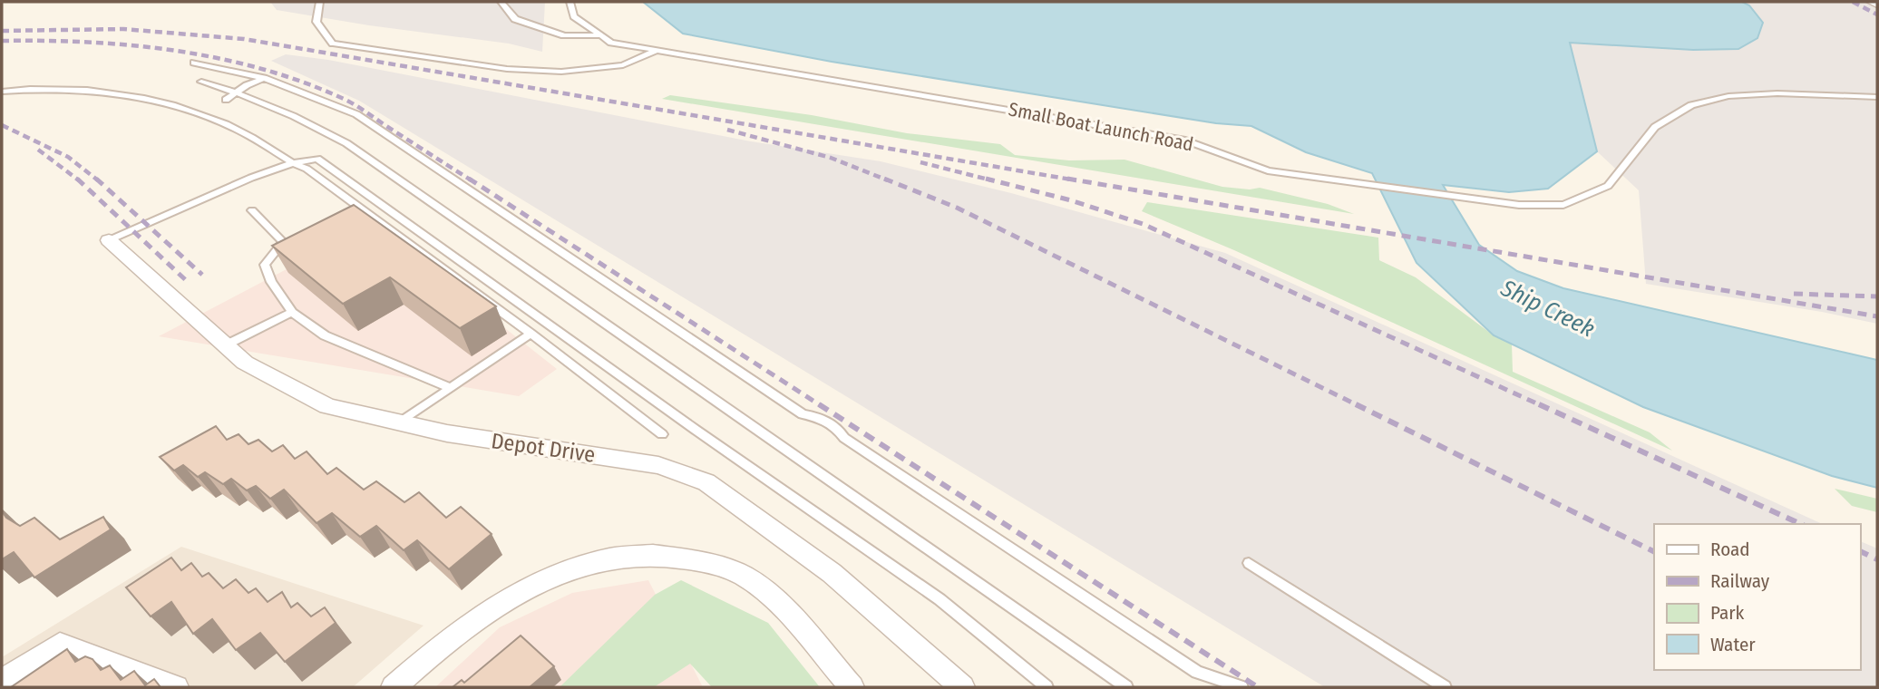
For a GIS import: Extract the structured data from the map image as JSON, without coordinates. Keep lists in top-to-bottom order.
{
  "streets": {
    "street": ["Depot Drive"],
    "lane": ["Small Boat Launch Road"]
  },
  "water": ["Ship Creek"],
  "legend": [
    "Road",
    "Railway",
    "Park",
    "Water"
  ]
}
